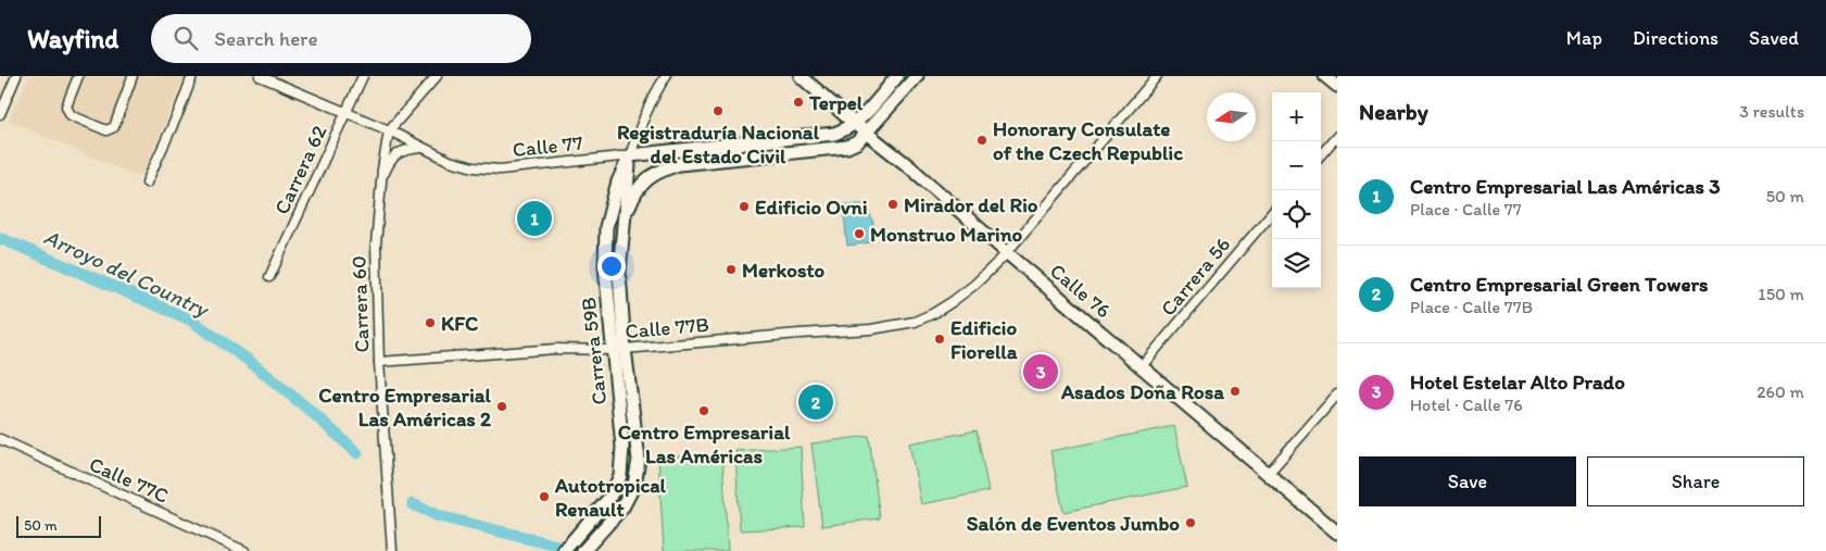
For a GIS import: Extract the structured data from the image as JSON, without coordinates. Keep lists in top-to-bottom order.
{
  "streets": {
    "street": [
      "Calle 77",
      "Carrera 62",
      "Carrera 56",
      "Calle 76",
      "Carrera 60",
      "Calle 77B",
      "Carrera 59B",
      "Calle 77C"
    ]
  },
  "crossings": [
    ["Calle 77", "Carrera 62"],
    ["Calle 77", "Calle 76"],
    ["Calle 77", "Carrera 60"],
    ["Calle 77", "Carrera 59B"],
    ["Carrera 56", "Calle 76"],
    ["Calle 76", "Calle 77B"],
    ["Carrera 60", "Calle 77B"],
    ["Calle 77B", "Carrera 59B"]
  ],
  "water": ["Arroyo del Country"],
  "places": [
    "Terpel",
    "Registraduría Nacional del Estado Civil",
    "Honorary Consulate of the Czech Republic",
    "Mirador del Rio",
    "Edificio Ovni",
    "Monstruo Marino",
    "Merkosto",
    "KFC",
    "Edificio Fiorella",
    "Asados Doña Rosa",
    "Centro Empresarial Las Américas 2",
    "Centro Empresarial Las Américas",
    "Autotropical Renault",
    "Salón de Eventos Jumbo"
  ],
  "scale_bar": "50 m",
  "north": "left",
  "page": {
    "header": "Wayfind",
    "search": "Search here",
    "nav": ["Map", "Directions", "Saved"],
    "heading": ["Nearby", "3 results"],
    "map_buttons": ["+", "−"],
    "list": [
      {
        "mark": "1",
        "name": "Centro Empresarial Las Américas 3",
        "note": "Place · Calle 77",
        "value": "50 m"
      },
      {
        "mark": "2",
        "name": "Centro Empresarial Green Towers",
        "note": "Place · Calle 77B",
        "value": "150 m"
      },
      {
        "mark": "3",
        "name": "Hotel Estelar Alto Prado",
        "note": "Hotel · Calle 76",
        "value": "260 m"
      }
    ],
    "pins": ["1", "3", "2"],
    "buttons": ["Save", "Share"],
    "scale": "50 m"
  }
}
